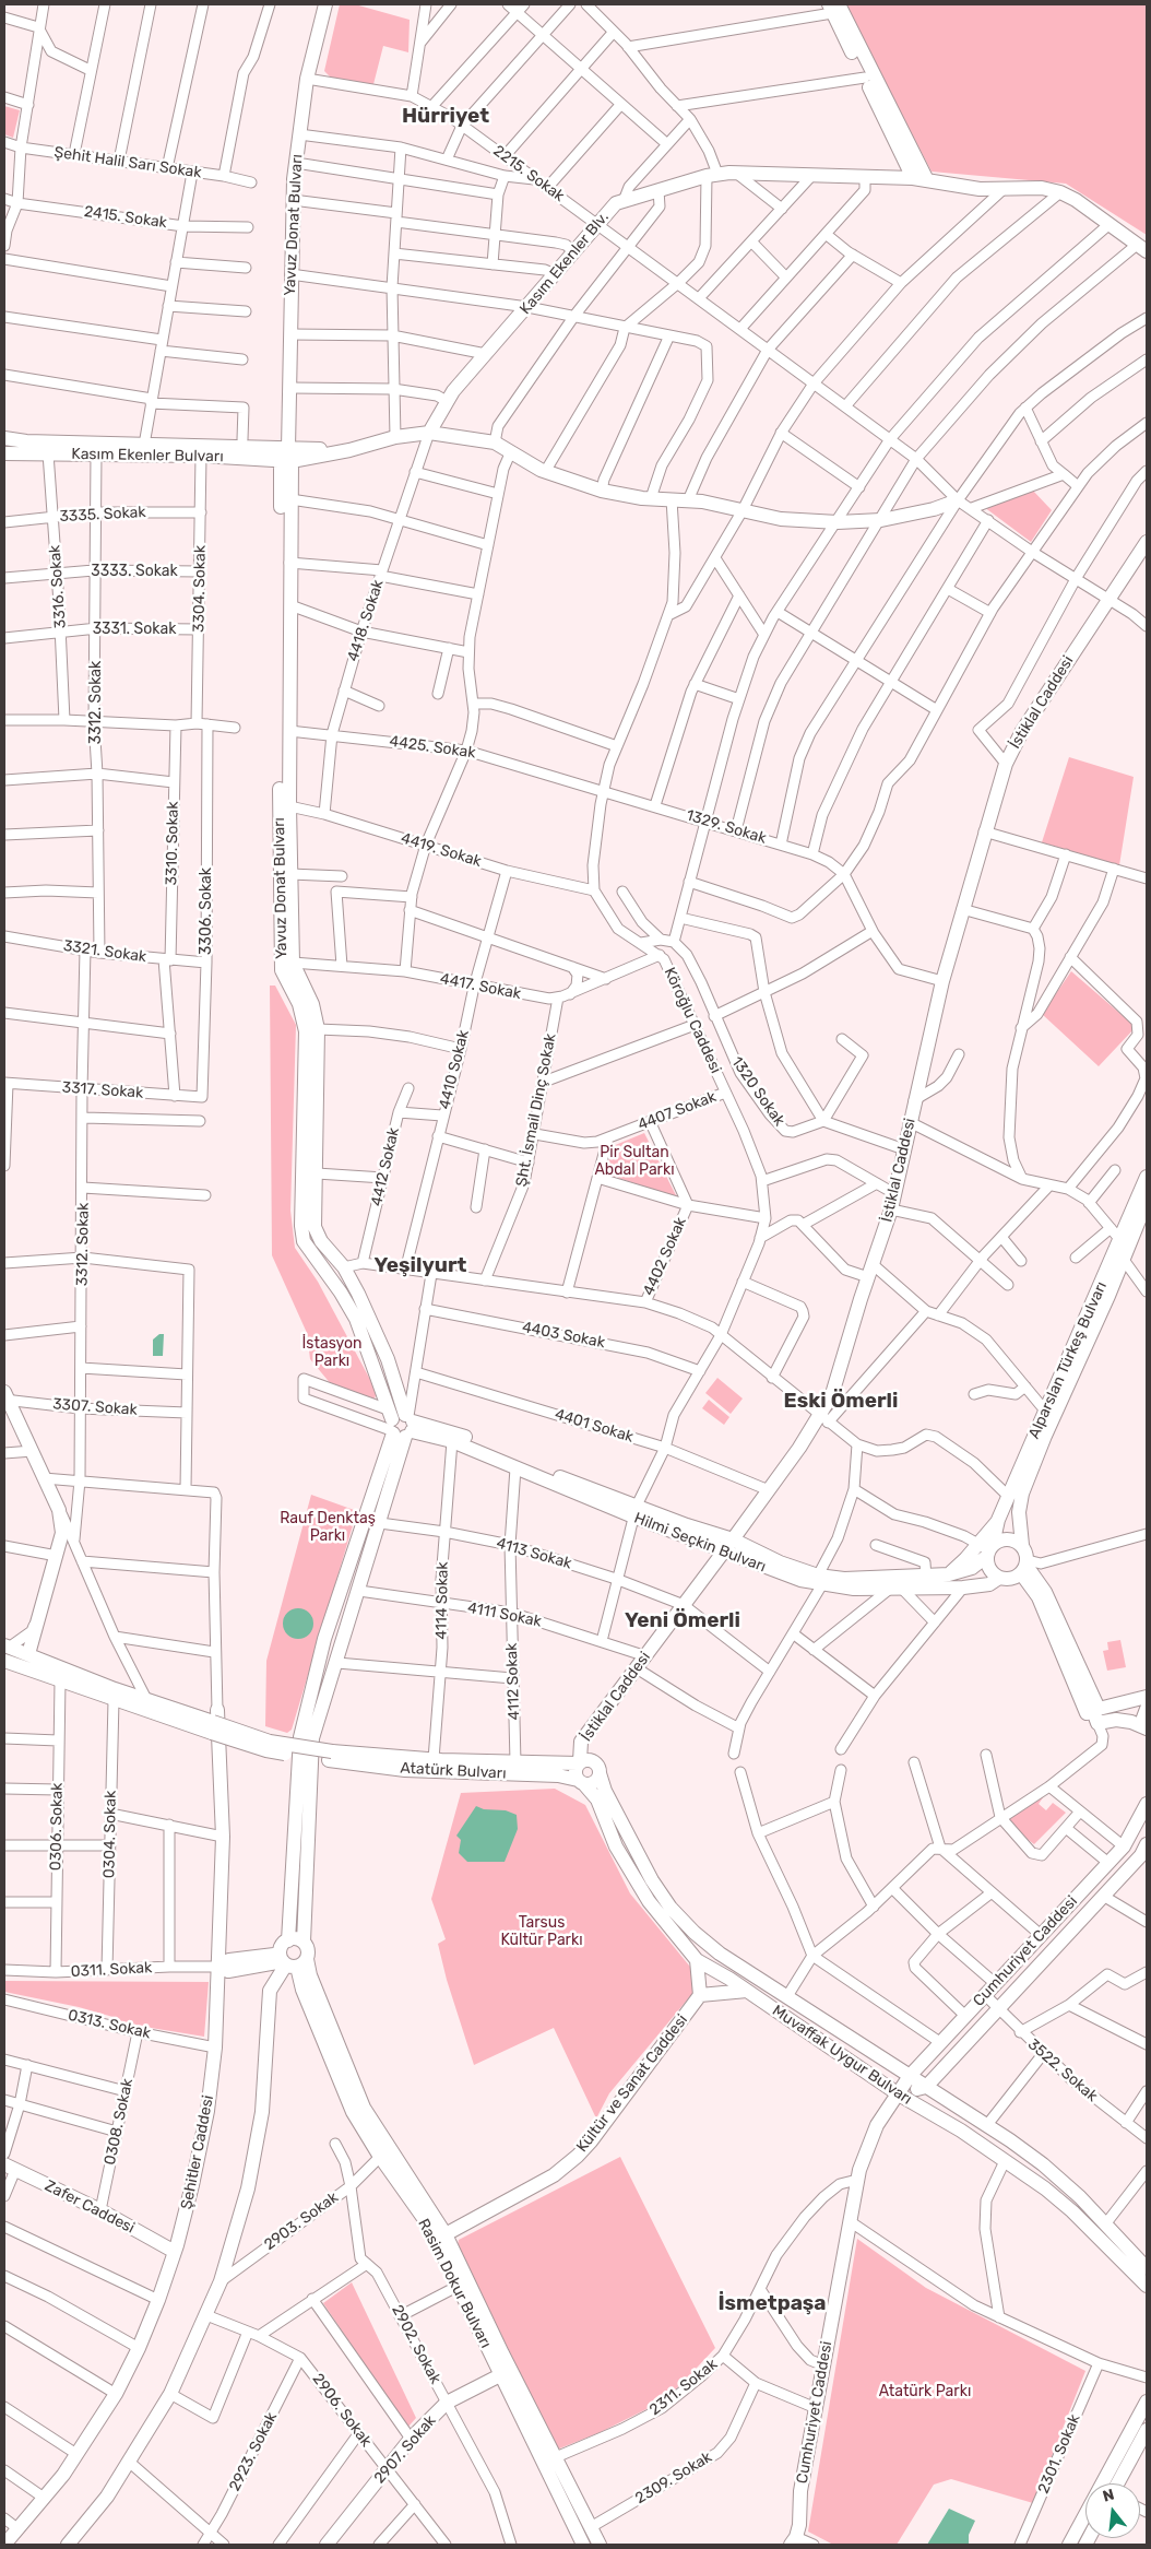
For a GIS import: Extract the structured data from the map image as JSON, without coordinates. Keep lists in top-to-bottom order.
{
  "streets": {
    "street": [
      "Şehit Halil Sarı Sokak",
      "2215. Sokak",
      "2415. Sokak",
      "Yavuz Donat Bulvarı",
      "Kasım Ekenler Blv.",
      "Kasım Ekenler Bulvarı",
      "3335. Sokak",
      "3333. Sokak",
      "3316. Sokak",
      "3304. Sokak",
      "4418. Sokak",
      "3331. Sokak",
      "3312. Sokak",
      "İstiklal Caddesi",
      "4425. Sokak",
      "1329. Sokak",
      "3310. Sokak",
      "4419. Sokak",
      "3306. Sokak",
      "3321. Sokak",
      "4417. Sokak",
      "Köroğlu Caddesi",
      "4410 Sokak",
      "3317. Sokak",
      "1320 Sokak",
      "Şht. İsmail Dinç Sokak",
      "4407 Sokak",
      "4412 Sokak",
      "4402 Sokak",
      "4403 Sokak",
      "Alparslan Türkeş Bulvarı",
      "3307. Sokak",
      "4401 Sokak",
      "Hilmi Seçkin Bulvarı",
      "4113 Sokak",
      "4114 Sokak",
      "4111 Sokak",
      "4112 Sokak",
      "Atatürk Bulvarı",
      "0306. Sokak",
      "0304. Sokak",
      "Cumhuriyet Caddesi",
      "0311. Sokak",
      "0313. Sokak",
      "Muvaffak Uygur Bulvarı",
      "3522. Sokak",
      "Kültür ve Sanat Caddesi",
      "0308. Sokak",
      "Şehitler Caddesi",
      "Zafer Caddesi",
      "2903. Sokak",
      "Rasim Dokur Bulvarı",
      "2902. Sokak",
      "2311. Sokak",
      "2906. Sokak",
      "2907. Sokak",
      "2923. Sokak",
      "2301. Sokak",
      "2309. Sokak"
    ]
  },
  "crossings": [
    ["2215. Sokak", "Yavuz Donat Bulvarı"],
    ["2215. Sokak", "Kasım Ekenler Blv."],
    ["2215. Sokak", "İstiklal Caddesi"],
    ["Yavuz Donat Bulvarı", "Kasım Ekenler Bulvarı"],
    ["Yavuz Donat Bulvarı", "4425. Sokak"],
    ["Yavuz Donat Bulvarı", "4419. Sokak"],
    ["Yavuz Donat Bulvarı", "4417. Sokak"],
    ["Yavuz Donat Bulvarı", "Hilmi Seçkin Bulvarı"],
    ["Kasım Ekenler Blv.", "4418. Sokak"],
    ["Kasım Ekenler Bulvarı", "3316. Sokak"],
    ["Kasım Ekenler Bulvarı", "3304. Sokak"],
    ["Kasım Ekenler Bulvarı", "3312. Sokak"],
    ["3335. Sokak", "3316. Sokak"],
    ["3335. Sokak", "3304. Sokak"],
    ["3335. Sokak", "3312. Sokak"],
    ["3333. Sokak", "3316. Sokak"],
    ["3333. Sokak", "3304. Sokak"],
    ["3333. Sokak", "3312. Sokak"],
    ["3316. Sokak", "3331. Sokak"],
    ["3304. Sokak", "3331. Sokak"],
    ["4418. Sokak", "4425. Sokak"],
    ["4418. Sokak", "4419. Sokak"],
    ["3331. Sokak", "3312. Sokak"],
    ["3312. Sokak", "3321. Sokak"],
    ["3312. Sokak", "3317. Sokak"],
    ["3312. Sokak", "3307. Sokak"],
    ["İstiklal Caddesi", "4401 Sokak"],
    ["İstiklal Caddesi", "Hilmi Seçkin Bulvarı"],
    ["İstiklal Caddesi", "4113 Sokak"],
    ["İstiklal Caddesi", "4111 Sokak"],
    ["İstiklal Caddesi", "Atatürk Bulvarı"],
    ["İstiklal Caddesi", "Muvaffak Uygur Bulvarı"],
    ["4425. Sokak", "1329. Sokak"],
    ["3310. Sokak", "3321. Sokak"],
    ["3310. Sokak", "3317. Sokak"],
    ["4419. Sokak", "Köroğlu Caddesi"],
    ["4419. Sokak", "4410 Sokak"],
    ["3306. Sokak", "3321. Sokak"],
    ["3306. Sokak", "3317. Sokak"],
    ["4417. Sokak", "Köroğlu Caddesi"],
    ["4417. Sokak", "4410 Sokak"],
    ["4417. Sokak", "Şht. İsmail Dinç Sokak"],
    ["Köroğlu Caddesi", "4407 Sokak"],
    ["Köroğlu Caddesi", "4403 Sokak"],
    ["Köroğlu Caddesi", "4401 Sokak"],
    ["Köroğlu Caddesi", "Hilmi Seçkin Bulvarı"],
    ["Köroğlu Caddesi", "4113 Sokak"],
    ["Köroğlu Caddesi", "4111 Sokak"],
    ["4410 Sokak", "4412 Sokak"],
    ["Şht. İsmail Dinç Sokak", "4407 Sokak"],
    ["4407 Sokak", "4402 Sokak"],
    ["Alparslan Türkeş Bulvarı", "Hilmi Seçkin Bulvarı"],
    ["Hilmi Seçkin Bulvarı", "4114 Sokak"],
    ["Hilmi Seçkin Bulvarı", "4112 Sokak"],
    ["4113 Sokak", "4114 Sokak"],
    ["4113 Sokak", "4112 Sokak"],
    ["4114 Sokak", "4111 Sokak"],
    ["4114 Sokak", "Atatürk Bulvarı"],
    ["4111 Sokak", "4112 Sokak"],
    ["4112 Sokak", "Atatürk Bulvarı"],
    ["Atatürk Bulvarı", "Muvaffak Uygur Bulvarı"],
    ["0306. Sokak", "0311. Sokak"],
    ["0304. Sokak", "0311. Sokak"],
    ["Cumhuriyet Caddesi", "Muvaffak Uygur Bulvarı"],
    ["Cumhuriyet Caddesi", "3522. Sokak"],
    ["Cumhuriyet Caddesi", "2311. Sokak"],
    ["0311. Sokak", "Şehitler Caddesi"],
    ["0313. Sokak", "0308. Sokak"],
    ["0313. Sokak", "Şehitler Caddesi"],
    ["0308. Sokak", "Zafer Caddesi"],
    ["Şehitler Caddesi", "Zafer Caddesi"],
    ["2903. Sokak", "Rasim Dokur Bulvarı"],
    ["2903. Sokak", "2902. Sokak"],
    ["Rasim Dokur Bulvarı", "2907. Sokak"],
    ["2902. Sokak", "2907. Sokak"],
    ["2906. Sokak", "2907. Sokak"],
    ["2906. Sokak", "2923. Sokak"]
  ],
  "districts": [
    "Hürriyet",
    "Yeşilyurt",
    "Eski Ömerli",
    "Yeni Ömerli",
    "İsmetpaşa"
  ],
  "parks": [
    "Pir Sultan Abdal Parkı",
    "İstasyon Parkı",
    "Rauf Denktaş Parkı",
    "Tarsus Kültür Parkı",
    "Atatürk Parkı"
  ],
  "north": "top"
}
